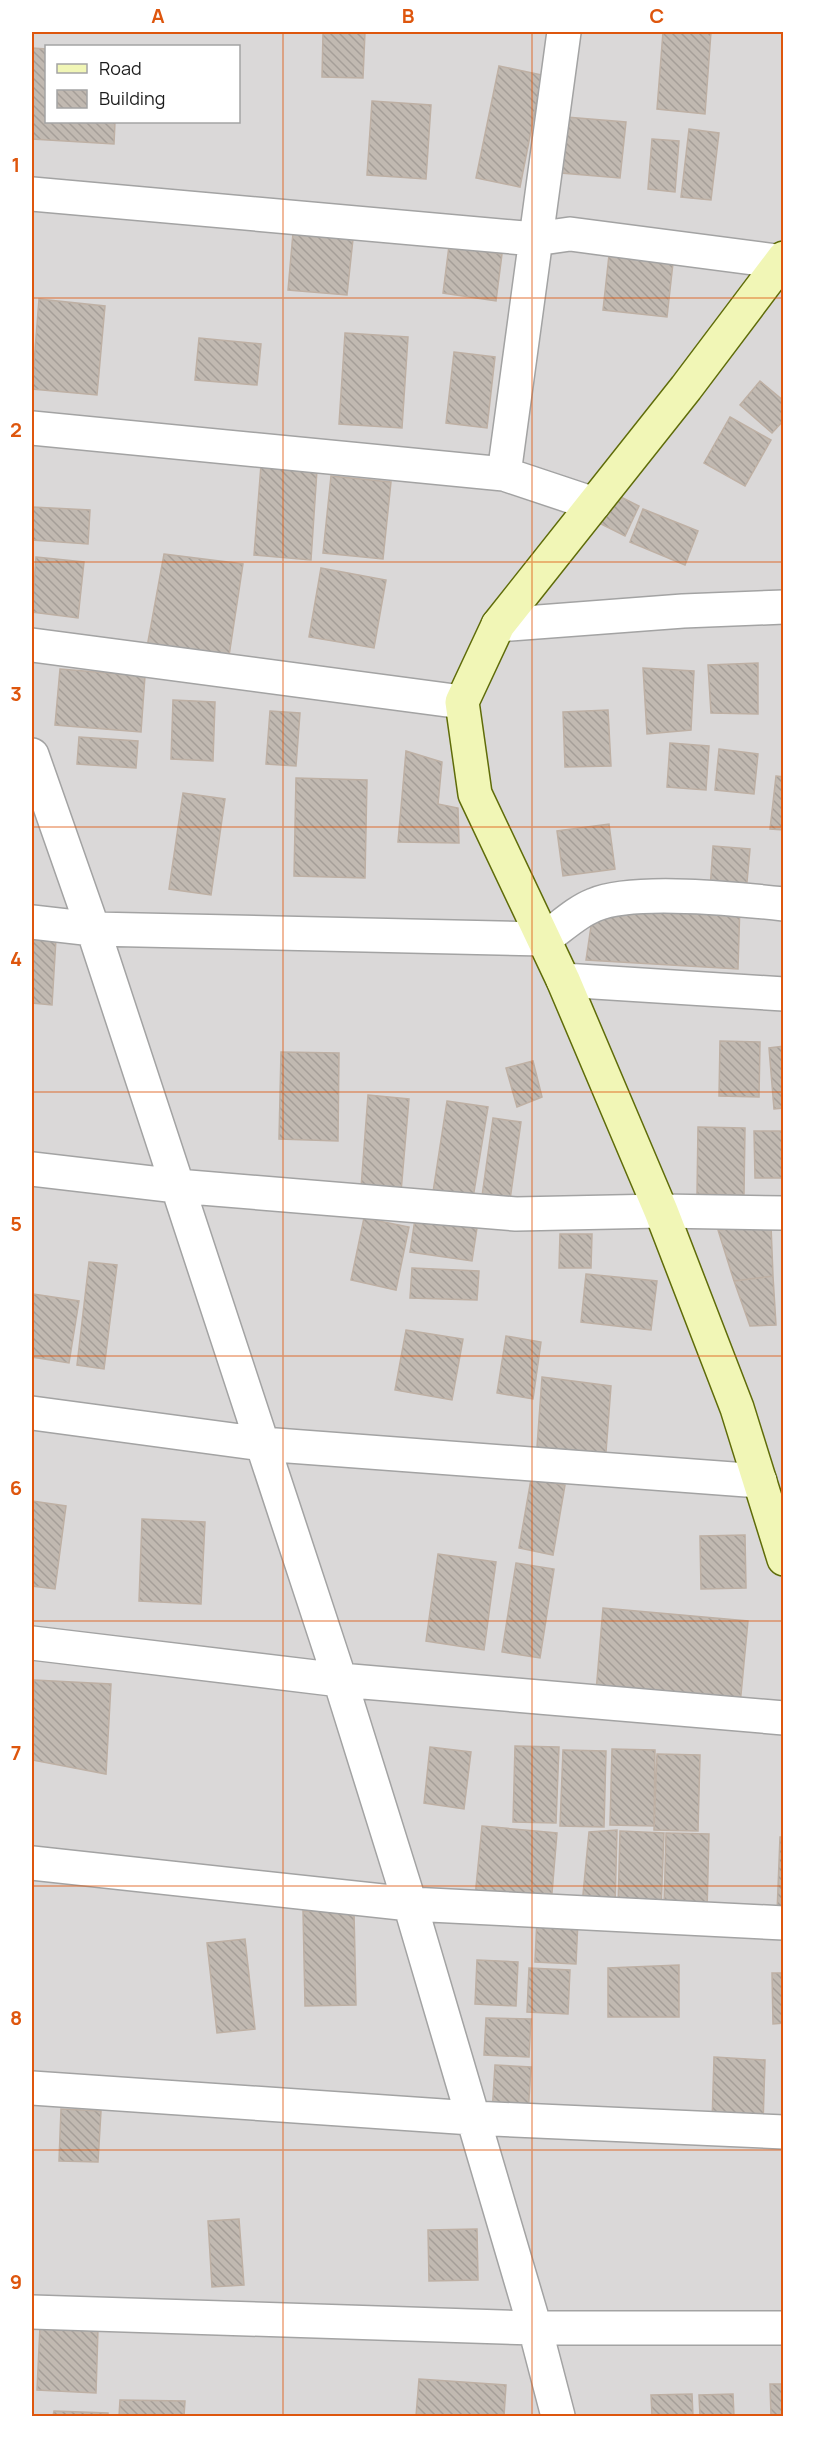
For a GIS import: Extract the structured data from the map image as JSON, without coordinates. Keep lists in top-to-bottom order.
{
  "legend": ["Road", "Building"],
  "grid": {
    "columns": ["A", "B", "C"],
    "rows": [
      "1",
      "2",
      "3",
      "4",
      "5",
      "6",
      "7",
      "8",
      "9"
    ]
  }
}
